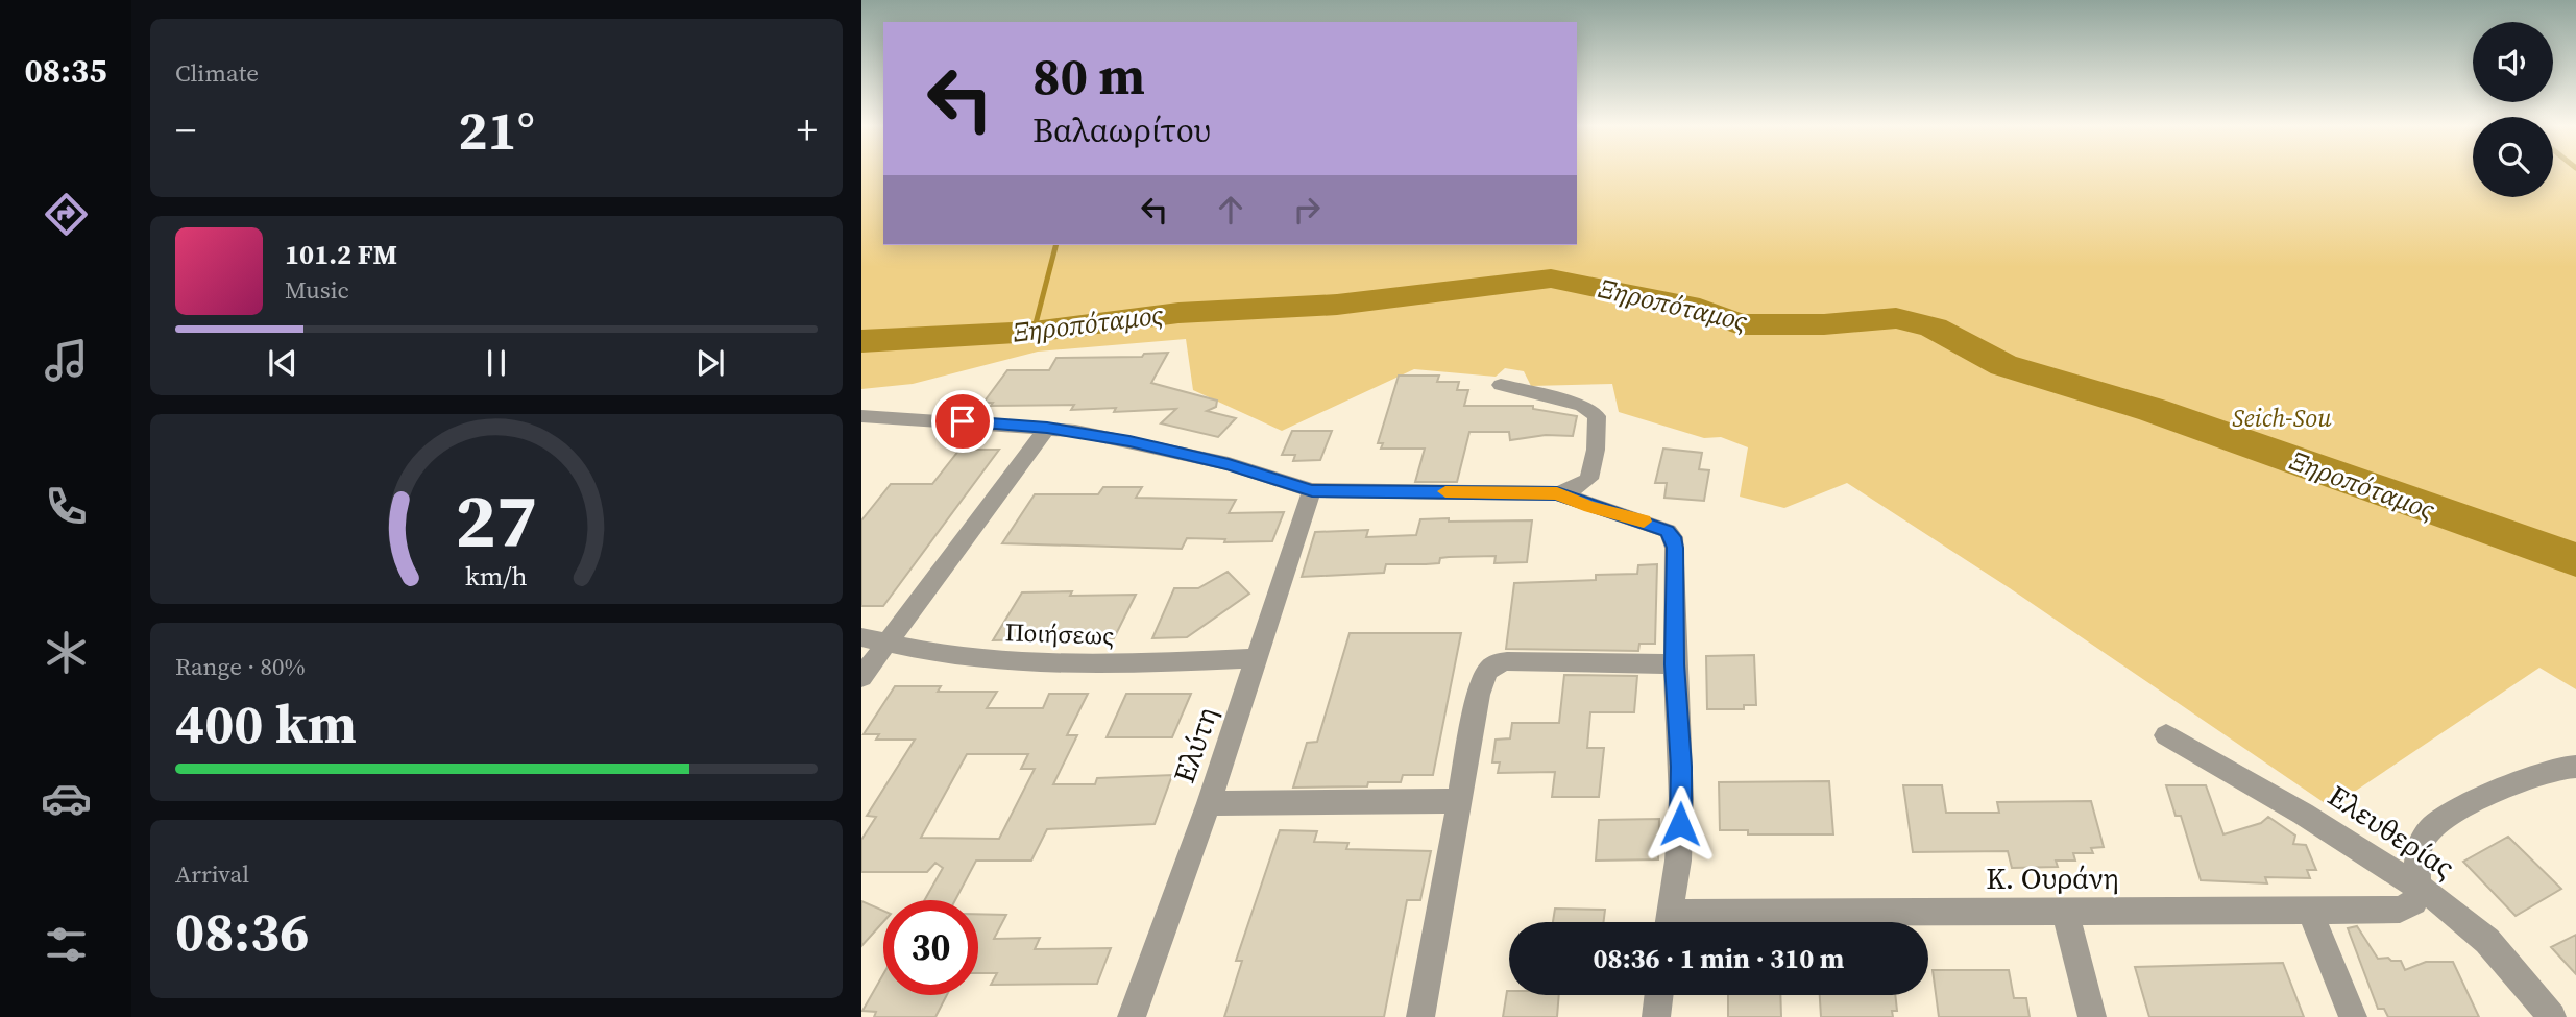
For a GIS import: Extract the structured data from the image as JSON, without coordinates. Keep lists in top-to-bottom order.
{
  "streets": {
    "street": [
      "Ποιήσεως",
      "Ελύτη",
      "Ελευθερίας",
      "Κ. Ουράνη"
    ]
  },
  "crossings": [
    ["Ποιήσεως", "Ελύτη"],
    ["Ελευθερίας", "Κ. Ουράνη"]
  ],
  "water": ["Ξηροπόταμος"],
  "parks": ["Seich-Sou"],
  "page": {
    "tabs": "08:35",
    "tile": [
      "Climate",
      ["Range · 80%", "400 km"],
      ["Arrival", "08:36"]
    ],
    "turn": ["80 m", "Βαλαωρίτου"],
    "heat": ["−", "21°", "+"],
    "song": ["101.2 FM", "Music"],
    "limit": "30",
    "trip": "08:36 · 1 min · 310 m",
    "gauge": ["27", "km/h"]
  }
}
